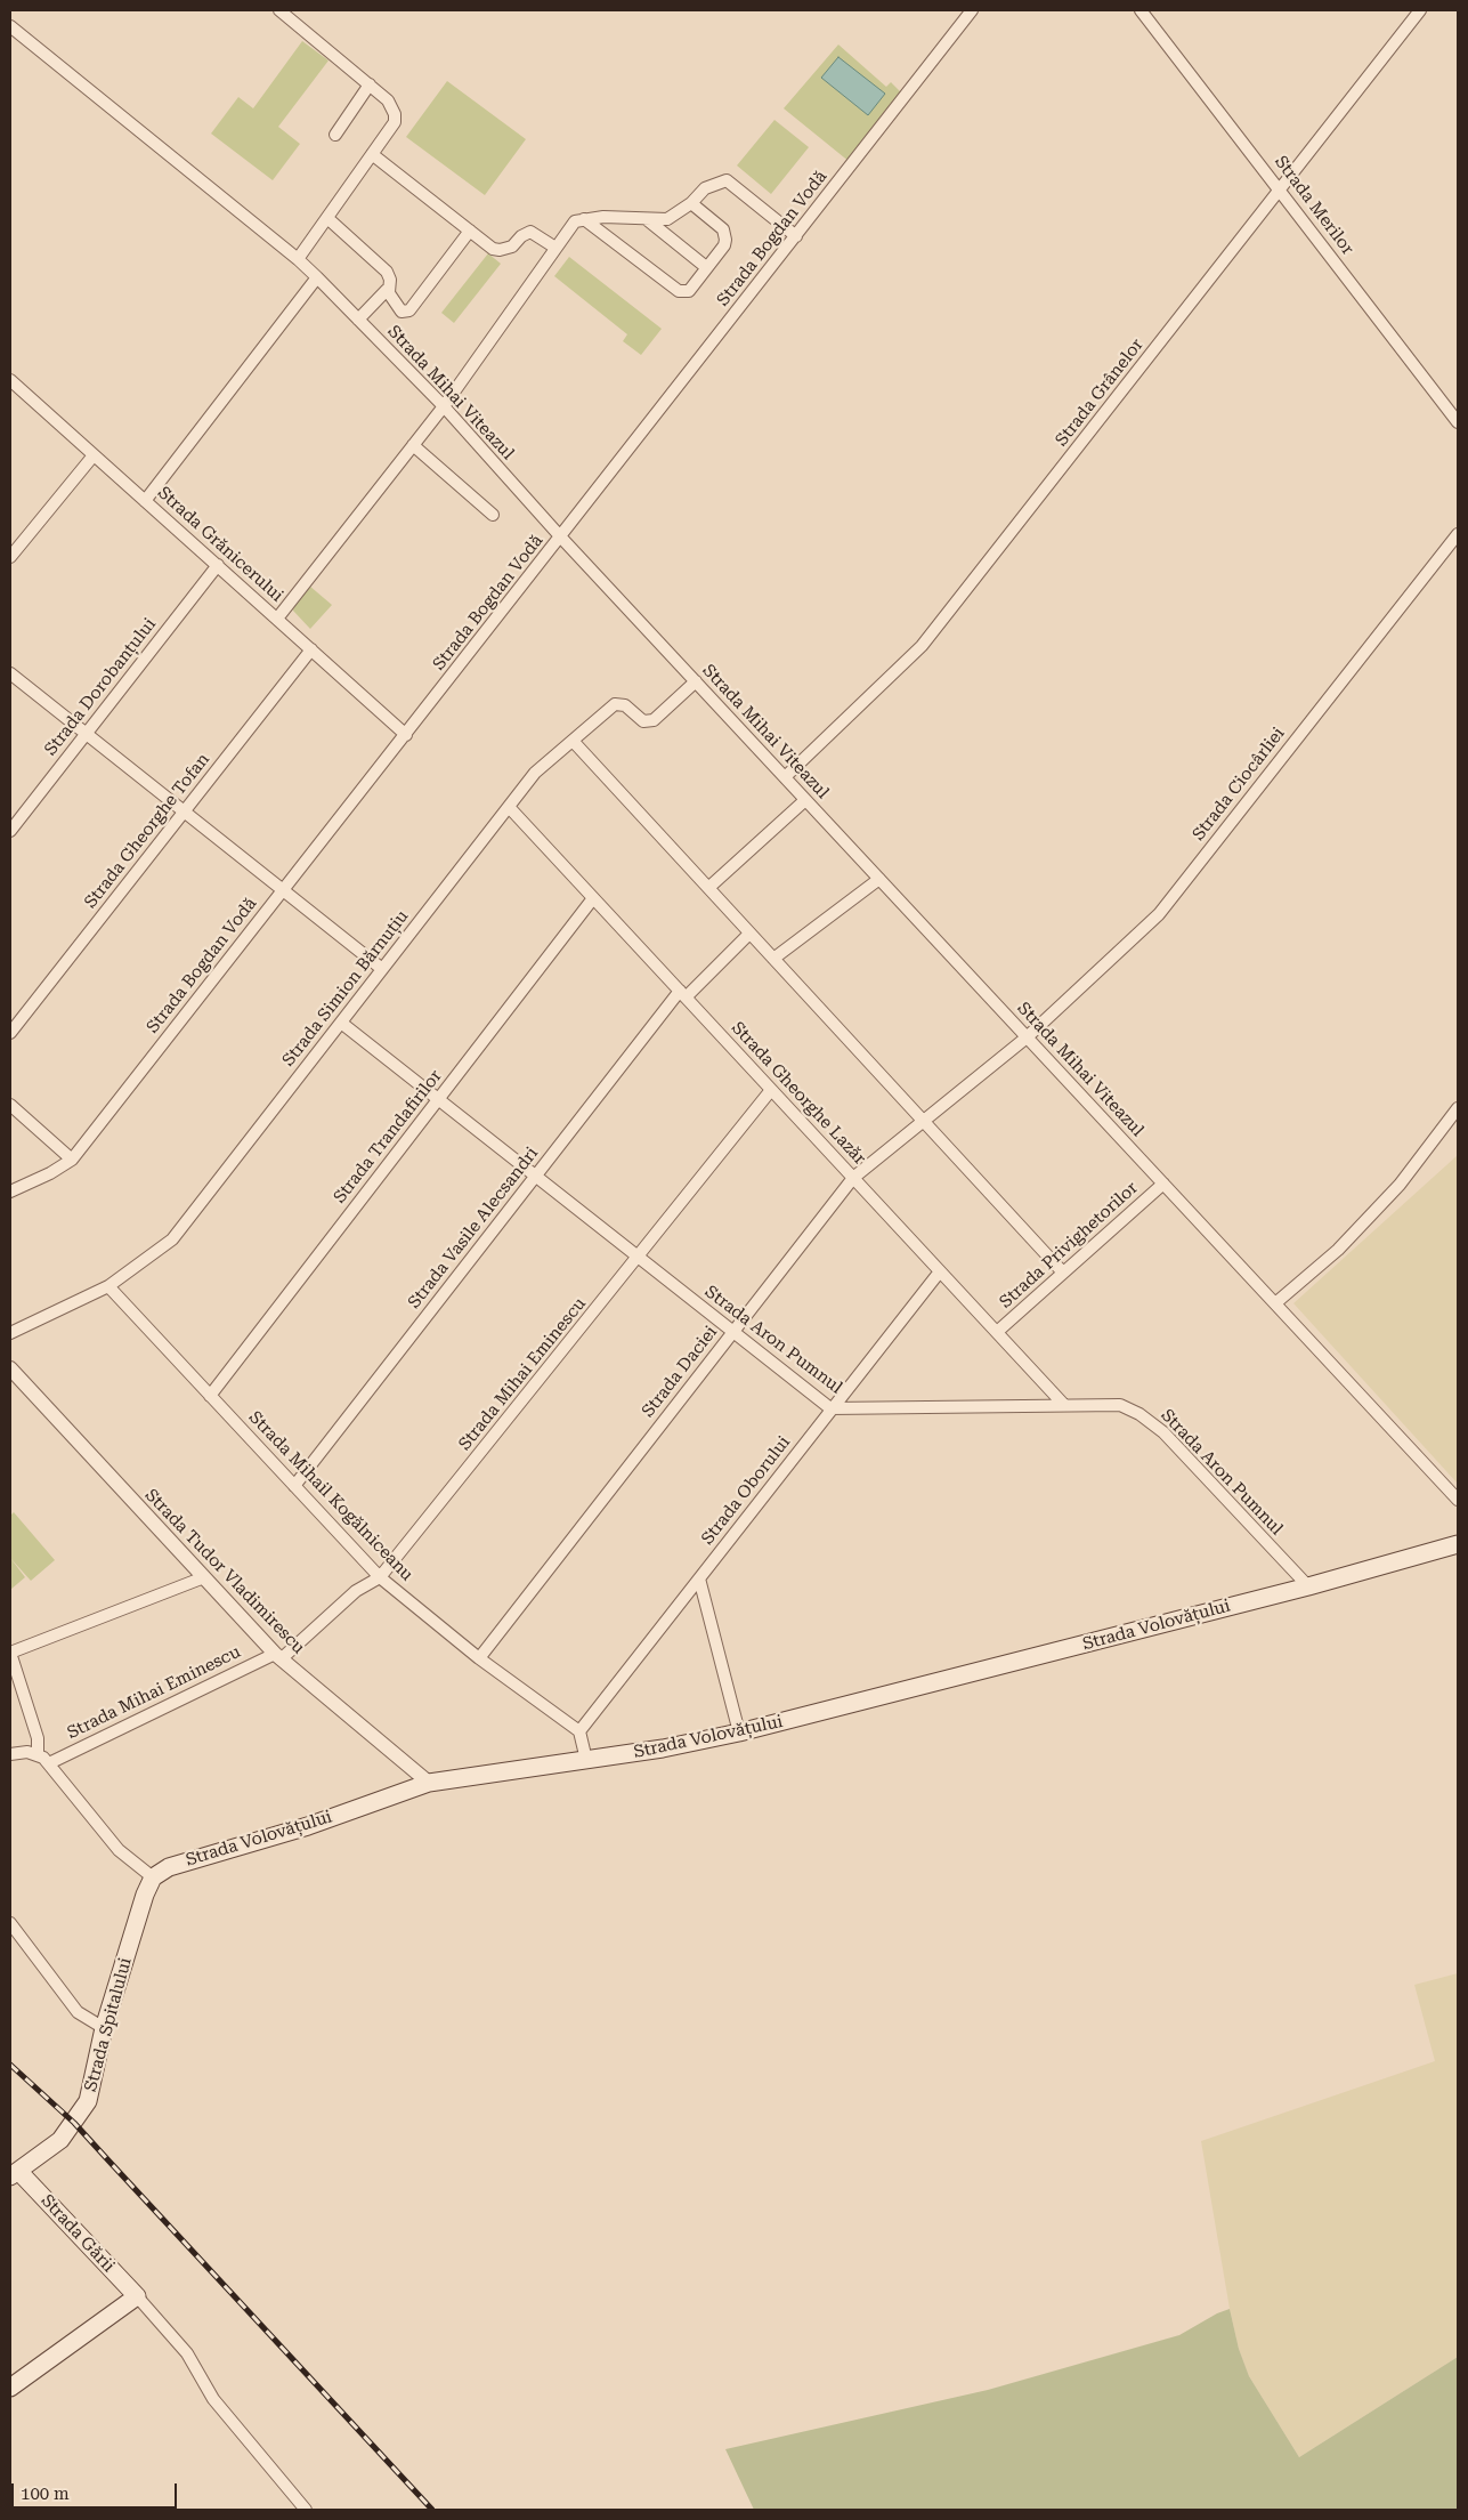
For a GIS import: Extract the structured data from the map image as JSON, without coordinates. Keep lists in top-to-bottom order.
{
  "streets": {
    "main road": ["Strada Volovățului", "Strada Spitalului", "Strada Gării"],
    "street": [
      "Strada Merilor",
      "Strada Bogdan Vodă",
      "Strada Mihai Viteazul",
      "Strada Grânelor",
      "Strada Grănicerului",
      "Strada Dorobanțului",
      "Strada Ciocârliei",
      "Strada Gheorghe Tofan",
      "Strada Simion Bărnuțiu",
      "Strada Gheorghe Lazăr",
      "Strada Trandafirilor",
      "Strada Vasile Alecsandri",
      "Strada Privighetorilor",
      "Strada Aron Pumnul",
      "Strada Daciei",
      "Strada Mihai Eminescu",
      "Strada Oborului",
      "Strada Mihail Kogălniceanu",
      "Strada Tudor Vladimirescu"
    ]
  },
  "crossings": [
    ["Strada Merilor", "Strada Grânelor"],
    ["Strada Bogdan Vodă", "Strada Mihai Viteazul"],
    ["Strada Bogdan Vodă", "Strada Grănicerului"],
    ["Strada Mihai Viteazul", "Strada Grânelor"],
    ["Strada Mihai Viteazul", "Strada Ciocârliei"],
    ["Strada Mihai Viteazul", "Strada Simion Bărnuțiu"],
    ["Strada Mihai Viteazul", "Strada Privighetorilor"],
    ["Strada Grănicerului", "Strada Dorobanțului"],
    ["Strada Grănicerului", "Strada Gheorghe Tofan"],
    ["Strada Ciocârliei", "Strada Daciei"],
    ["Strada Simion Bărnuțiu", "Strada Gheorghe Lazăr"],
    ["Strada Simion Bărnuțiu", "Strada Aron Pumnul"],
    ["Strada Simion Bărnuțiu", "Strada Mihail Kogălniceanu"],
    ["Strada Gheorghe Lazăr", "Strada Trandafirilor"],
    ["Strada Gheorghe Lazăr", "Strada Vasile Alecsandri"],
    ["Strada Gheorghe Lazăr", "Strada Privighetorilor"],
    ["Strada Gheorghe Lazăr", "Strada Aron Pumnul"],
    ["Strada Gheorghe Lazăr", "Strada Daciei"],
    ["Strada Gheorghe Lazăr", "Strada Mihai Eminescu"],
    ["Strada Gheorghe Lazăr", "Strada Oborului"],
    ["Strada Trandafirilor", "Strada Aron Pumnul"],
    ["Strada Trandafirilor", "Strada Mihail Kogălniceanu"],
    ["Strada Vasile Alecsandri", "Strada Aron Pumnul"],
    ["Strada Vasile Alecsandri", "Strada Mihail Kogălniceanu"],
    ["Strada Aron Pumnul", "Strada Daciei"],
    ["Strada Aron Pumnul", "Strada Mihai Eminescu"],
    ["Strada Aron Pumnul", "Strada Oborului"],
    ["Strada Aron Pumnul", "Strada Volovățului"],
    ["Strada Daciei", "Strada Mihail Kogălniceanu"],
    ["Strada Mihai Eminescu", "Strada Mihail Kogălniceanu"],
    ["Strada Mihai Eminescu", "Strada Tudor Vladimirescu"],
    ["Strada Oborului", "Strada Mihail Kogălniceanu"],
    ["Strada Tudor Vladimirescu", "Strada Volovățului"],
    ["Strada Volovățului", "Strada Spitalului"],
    ["Strada Spitalului", "Strada Gării"]
  ],
  "scale_bar": "100 m"
}
